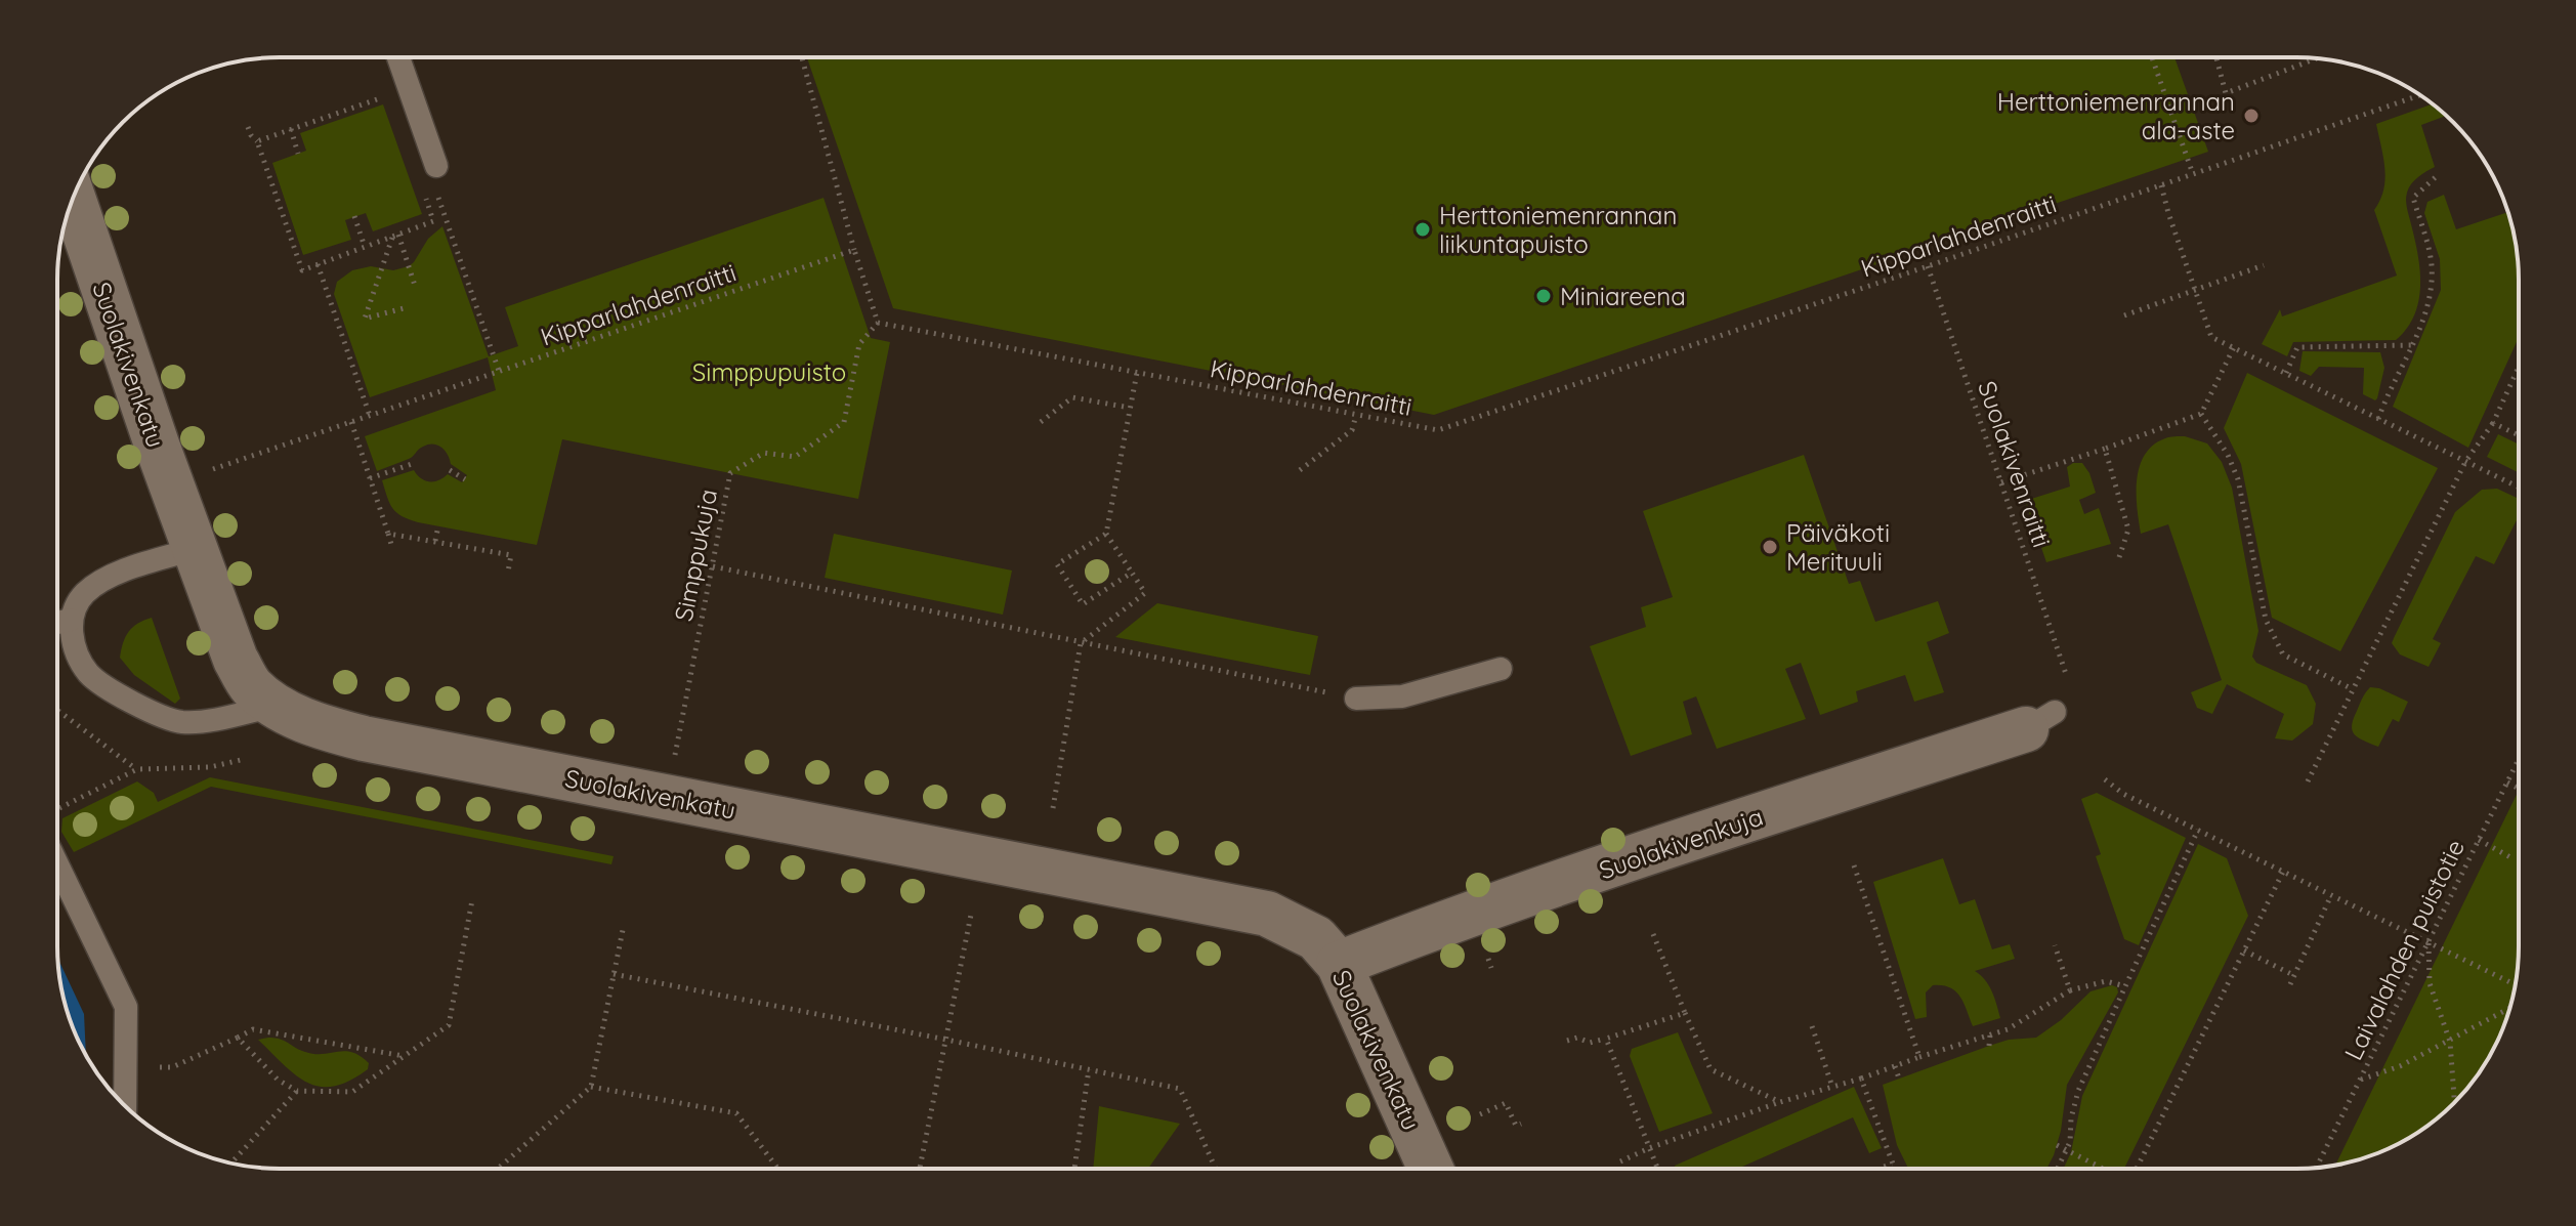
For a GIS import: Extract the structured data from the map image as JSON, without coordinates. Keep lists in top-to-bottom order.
{
  "streets": {
    "street": ["Suolakivenkatu", "Suolakivenkuja"],
    "path": [
      "Kipparlahdenraitti",
      "Suolakivenraitti",
      "Simppukuja",
      "Laivalahden puistotie"
    ]
  },
  "crossings": [
    ["Kipparlahdenraitti", "Suolakivenraitti"],
    ["Kipparlahdenraitti", "Simppukuja"],
    ["Suolakivenkatu", "Suolakivenkuja"]
  ],
  "parks": ["Simppupuisto"],
  "places": [
    "Herttoniemenrannan ala-aste",
    "Herttoniemenrannan liikuntapuisto",
    "Miniareena",
    "Päiväkoti Merituuli"
  ]
}
